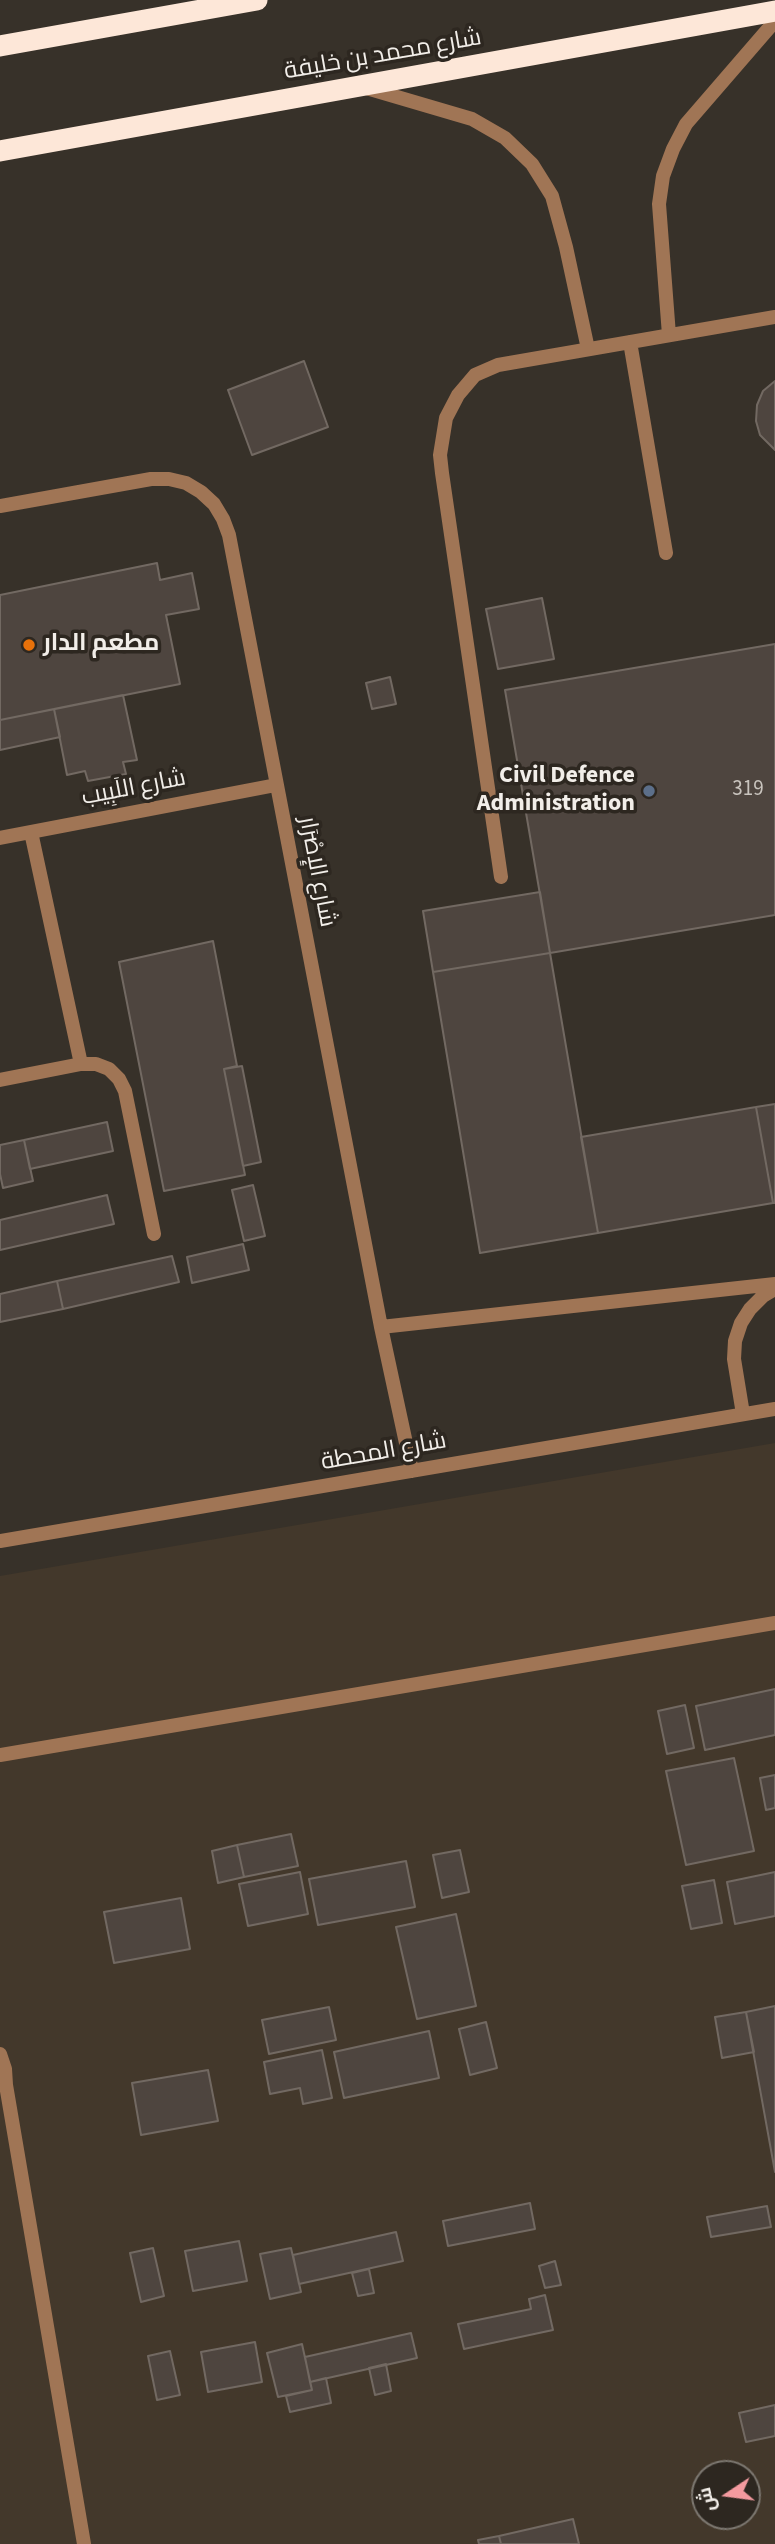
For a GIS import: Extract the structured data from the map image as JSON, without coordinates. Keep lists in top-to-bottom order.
{
  "streets": {
    "highway": ["شارع محمد بن خليفة"],
    "lane": ["شارع اللَبِيب", "شارع الإِصْرَار", "شارع المحطة"]
  },
  "crossings": [
    ["شارع اللَبِيب", "شارع الإِصْرَار"],
    ["شارع الإِصْرَار", "شارع المحطة"]
  ],
  "places": ["مطعم الدار", "Civil Defence Administration"],
  "house_numbers": ["319"],
  "north": "left"
}
